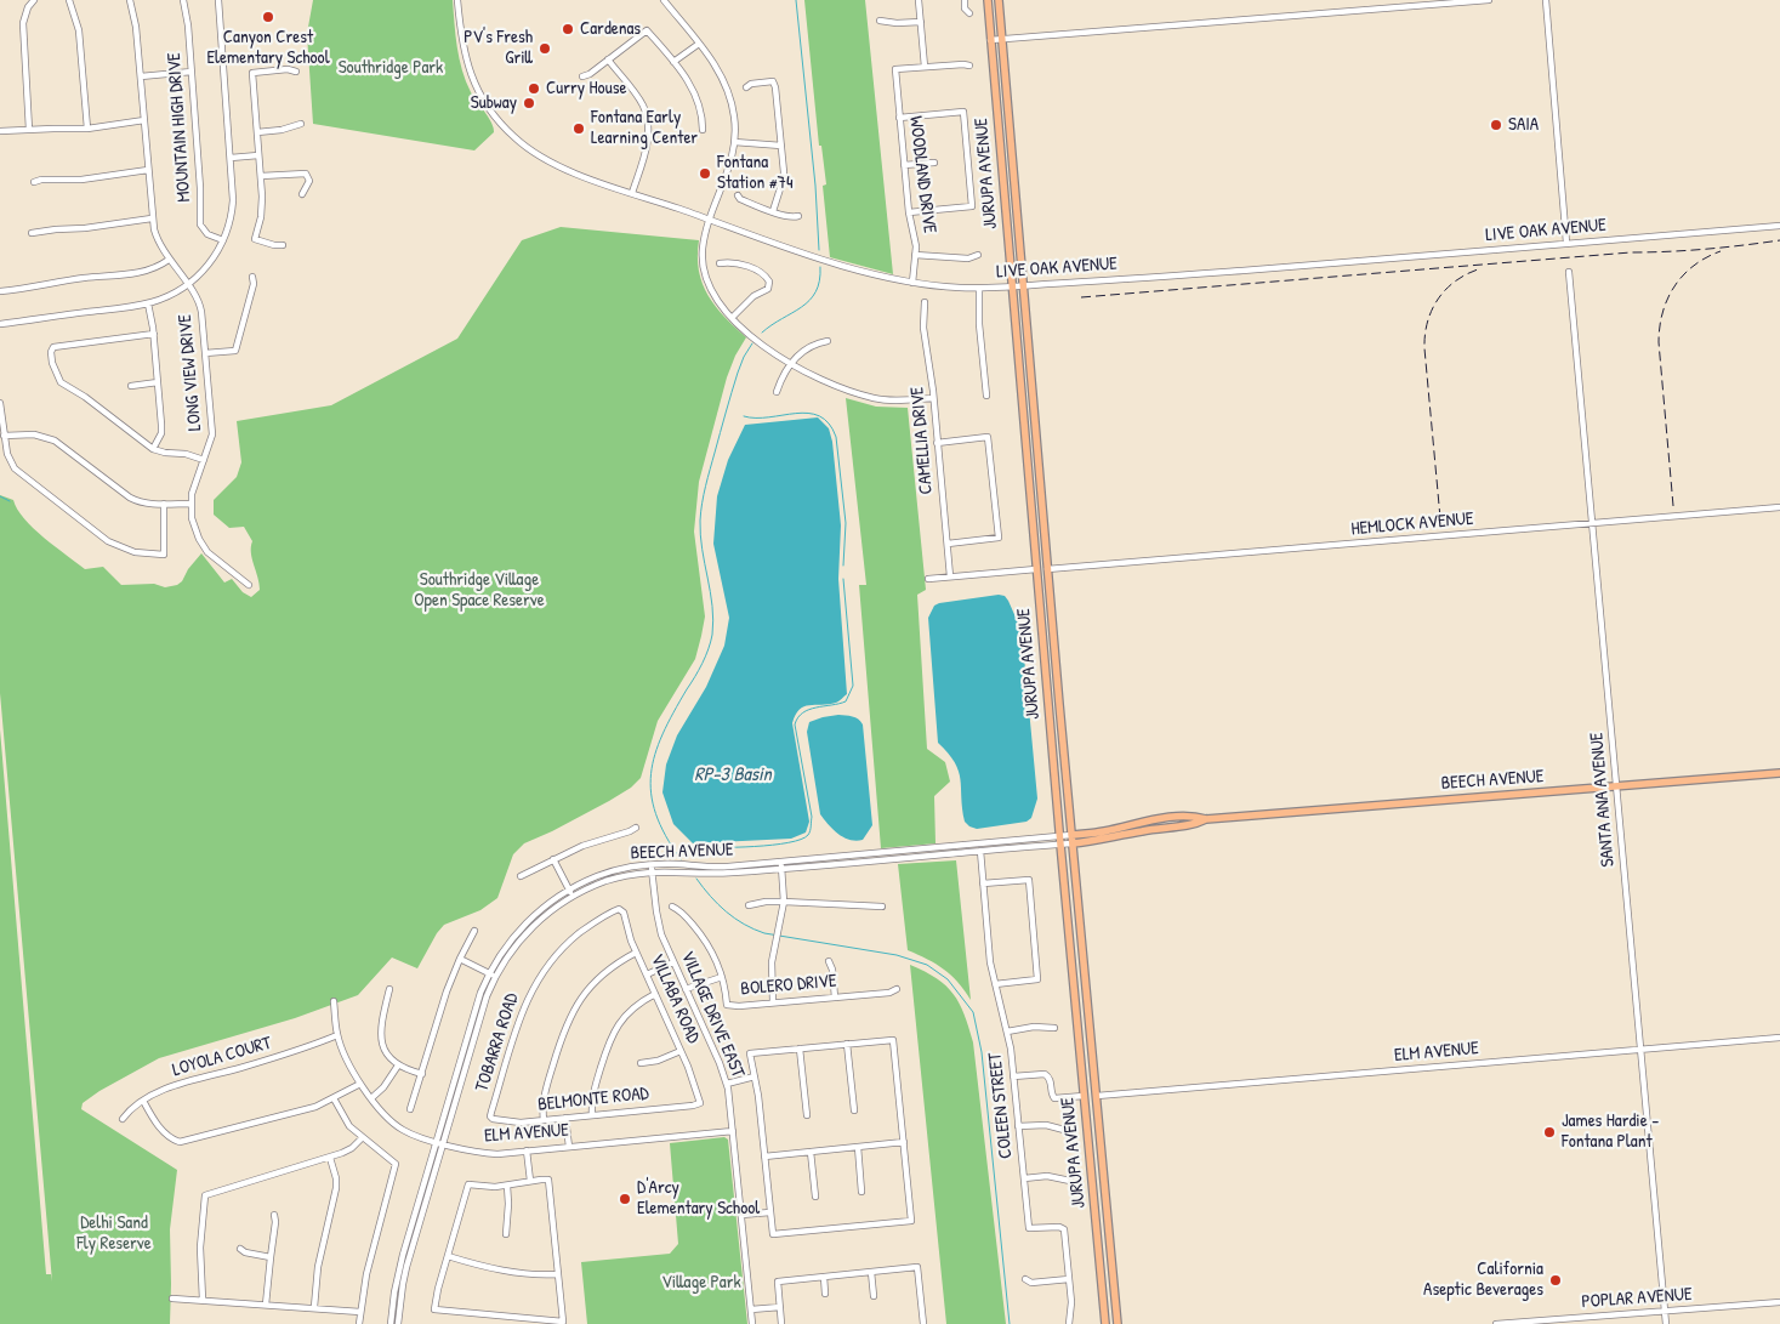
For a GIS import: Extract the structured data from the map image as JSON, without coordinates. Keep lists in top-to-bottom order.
{
  "streets": {
    "main road": ["JURUPA AVENUE", "BEECH AVENUE"],
    "street": [
      "MOUNTAIN HIGH DRIVE",
      "WOODLAND DRIVE",
      "LIVE OAK AVENUE",
      "LONG VIEW DRIVE",
      "CAMELLIA DRIVE",
      "HEMLOCK AVENUE",
      "SANTA ANA AVENUE",
      "BOLERO DRIVE",
      "VILLABA ROAD",
      "VILLAGE DRIVE EAST",
      "TOBARRA ROAD",
      "ELM AVENUE",
      "LOYOLA COURT",
      "BELMONTE ROAD",
      "COLEEN STREET",
      "POPLAR AVENUE"
    ]
  },
  "crossings": [
    ["JURUPA AVENUE", "LIVE OAK AVENUE"],
    ["JURUPA AVENUE", "HEMLOCK AVENUE"],
    ["JURUPA AVENUE", "BEECH AVENUE"],
    ["JURUPA AVENUE", "ELM AVENUE"],
    ["WOODLAND DRIVE", "LIVE OAK AVENUE"],
    ["HEMLOCK AVENUE", "SANTA ANA AVENUE"],
    ["BEECH AVENUE", "SANTA ANA AVENUE"],
    ["BEECH AVENUE", "VILLAGE DRIVE EAST"],
    ["BEECH AVENUE", "ELM AVENUE"],
    ["BEECH AVENUE", "COLEEN STREET"],
    ["SANTA ANA AVENUE", "ELM AVENUE"],
    ["SANTA ANA AVENUE", "POPLAR AVENUE"],
    ["VILLABA ROAD", "TOBARRA ROAD"],
    ["VILLABA ROAD", "BELMONTE ROAD"],
    ["VILLAGE DRIVE EAST", "ELM AVENUE"],
    ["TOBARRA ROAD", "BELMONTE ROAD"],
    ["ELM AVENUE", "LOYOLA COURT"]
  ],
  "water": ["RP-3 Basin"],
  "parks": [
    "Southridge Park",
    "Southridge Village Open Space Reserve",
    "Delhi Sand Fly Reserve",
    "Village Park"
  ],
  "places": [
    "Canyon Crest Elementary School",
    "Cardenas",
    "PV's Fresh Grill",
    "Curry House",
    "Subway",
    "SAIA",
    "Fontana Early Learning Center",
    "Fontana Station #74",
    "James Hardie - Fontana Plant",
    "D'Arcy Elementary School",
    "California Aseptic Beverages"
  ]
}
